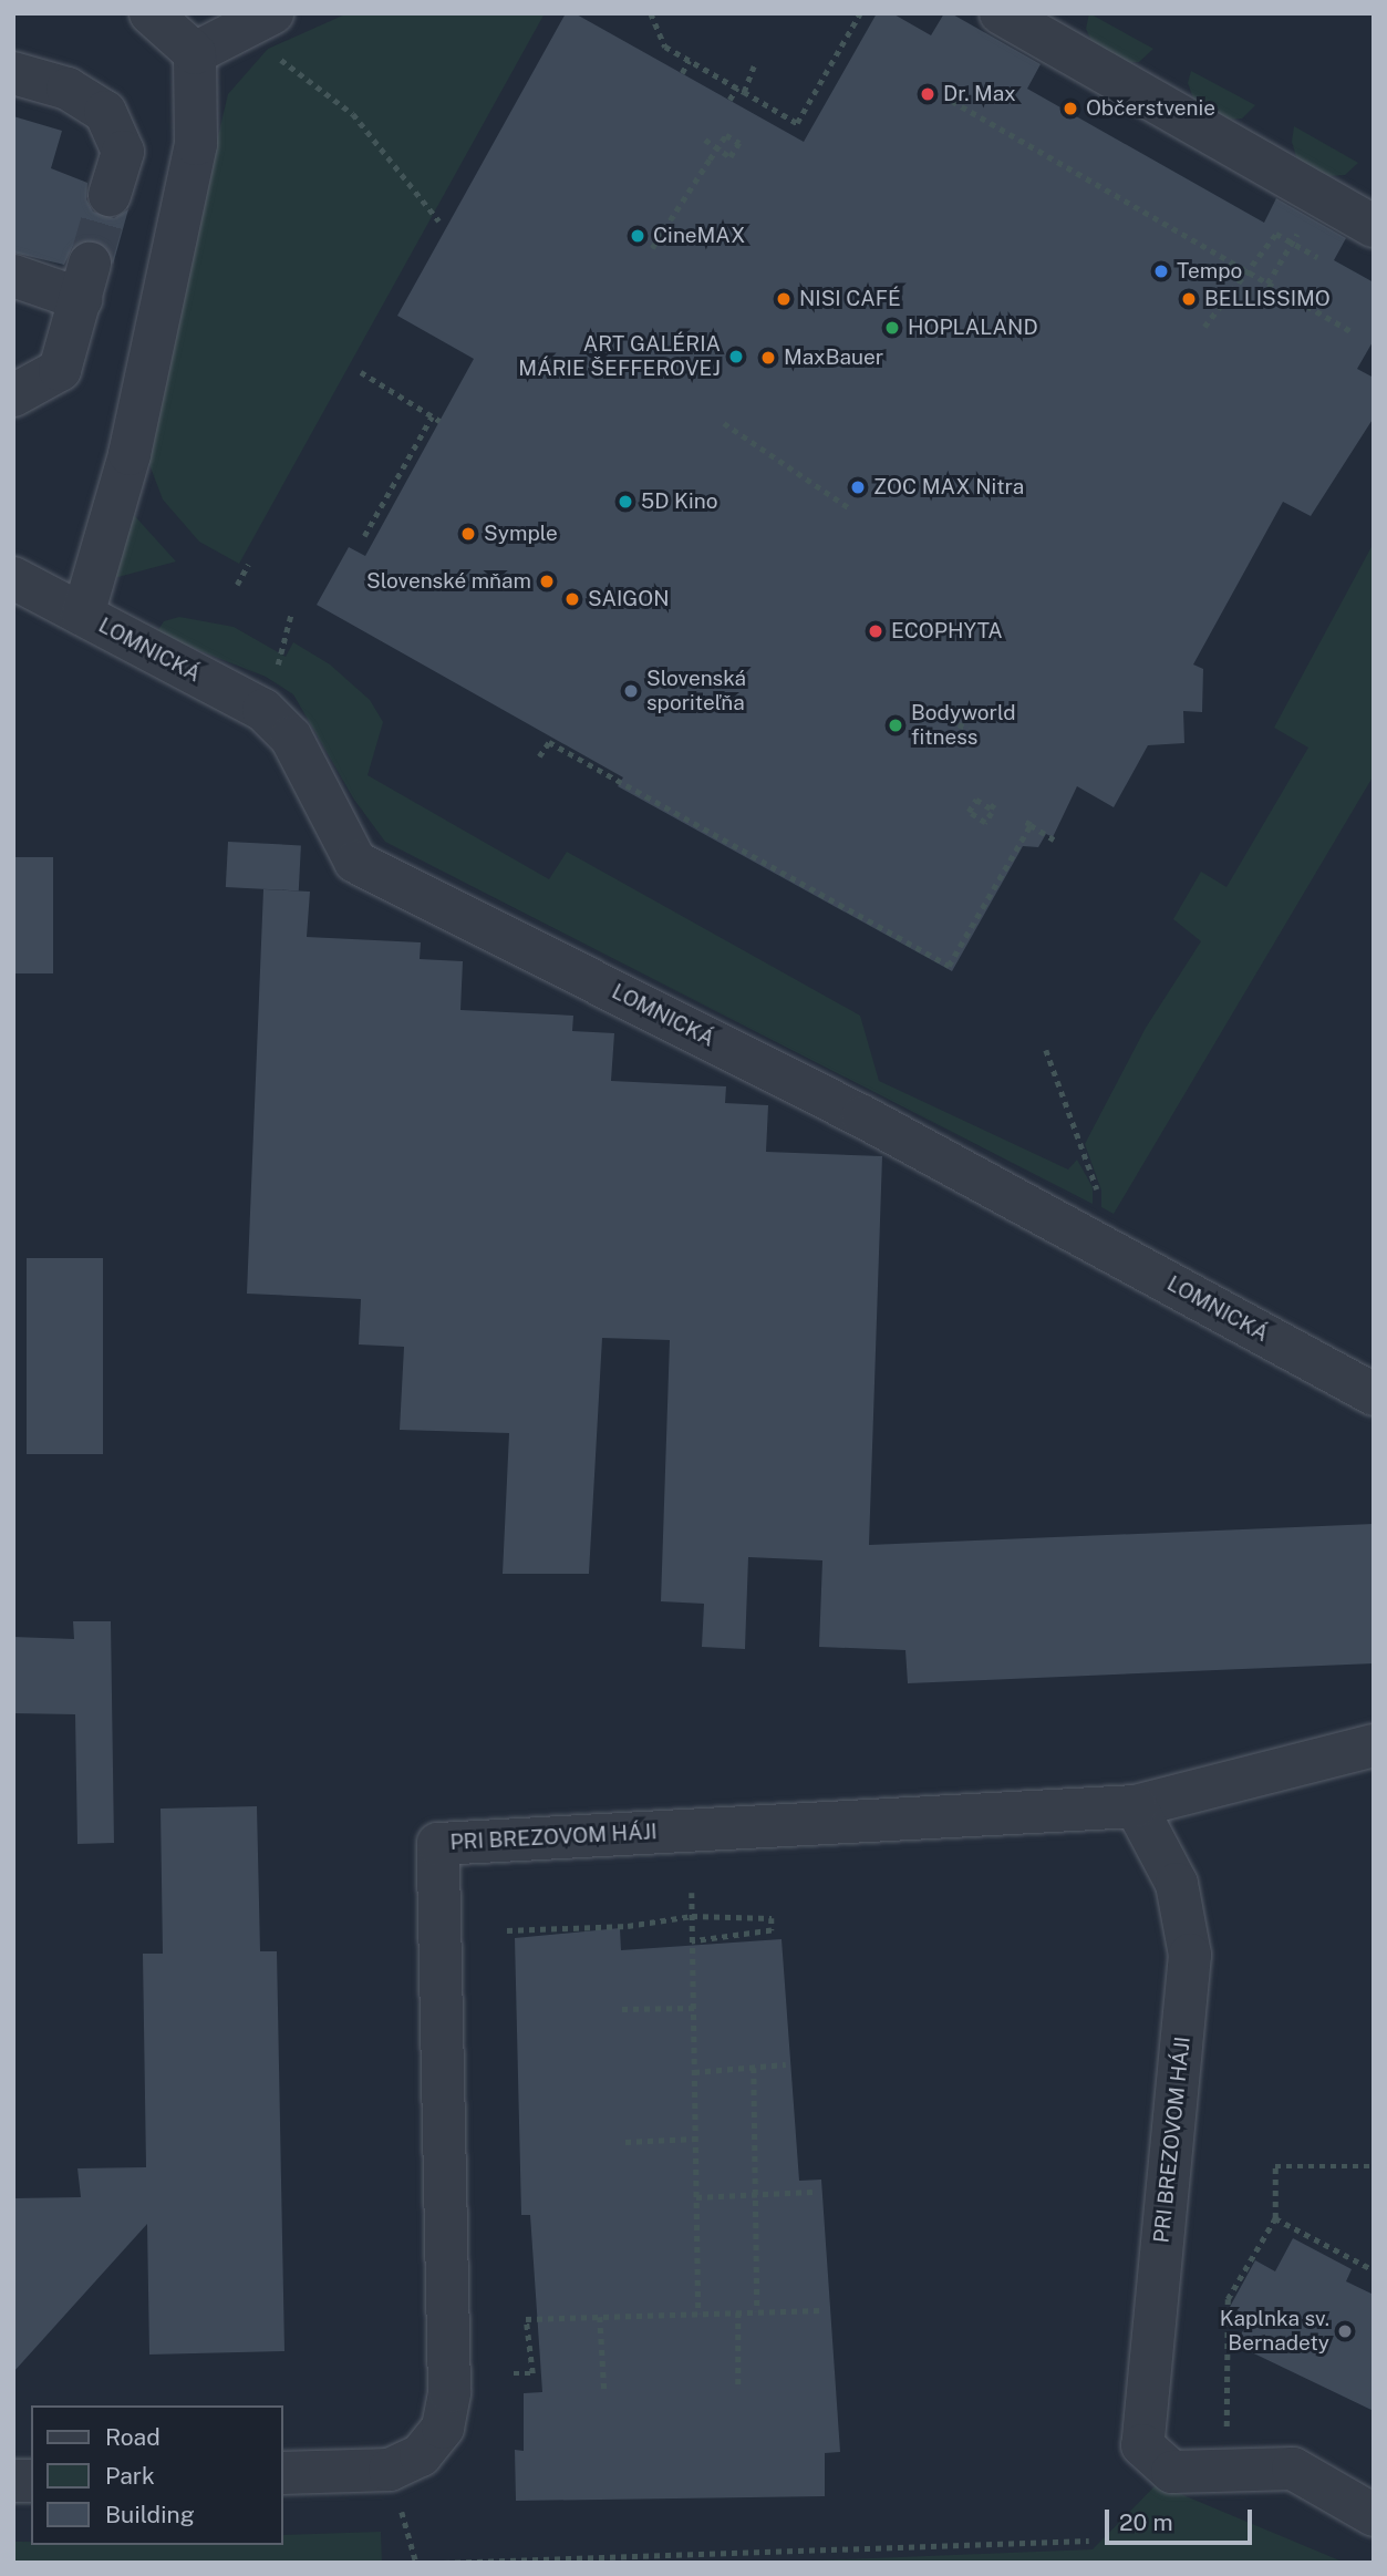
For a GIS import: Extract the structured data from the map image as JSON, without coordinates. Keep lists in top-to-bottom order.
{
  "streets": {
    "street": ["LOMNICKÁ", "PRI BREZOVOM HÁJI"]
  },
  "places": [
    "Dr. Max",
    "Občerstvenie",
    "CineMAX",
    "Tempo",
    "NISI CAFÉ",
    "BELLISSIMO",
    "HOPLALAND",
    "ART GALÉRIA MÁRIE ŠEFFEROVEJ",
    "MaxBauer",
    "ZOC MAX Nitra",
    "5D Kino",
    "Symple",
    "Slovenské mňam",
    "SAIGON",
    "ECOPHYTA",
    "Slovenská sporiteľňa",
    "Bodyworld fitness",
    "Kaplnka sv. Bernadety"
  ],
  "legend": ["Road", "Park", "Building"],
  "scale_bar": "20 m"
}
